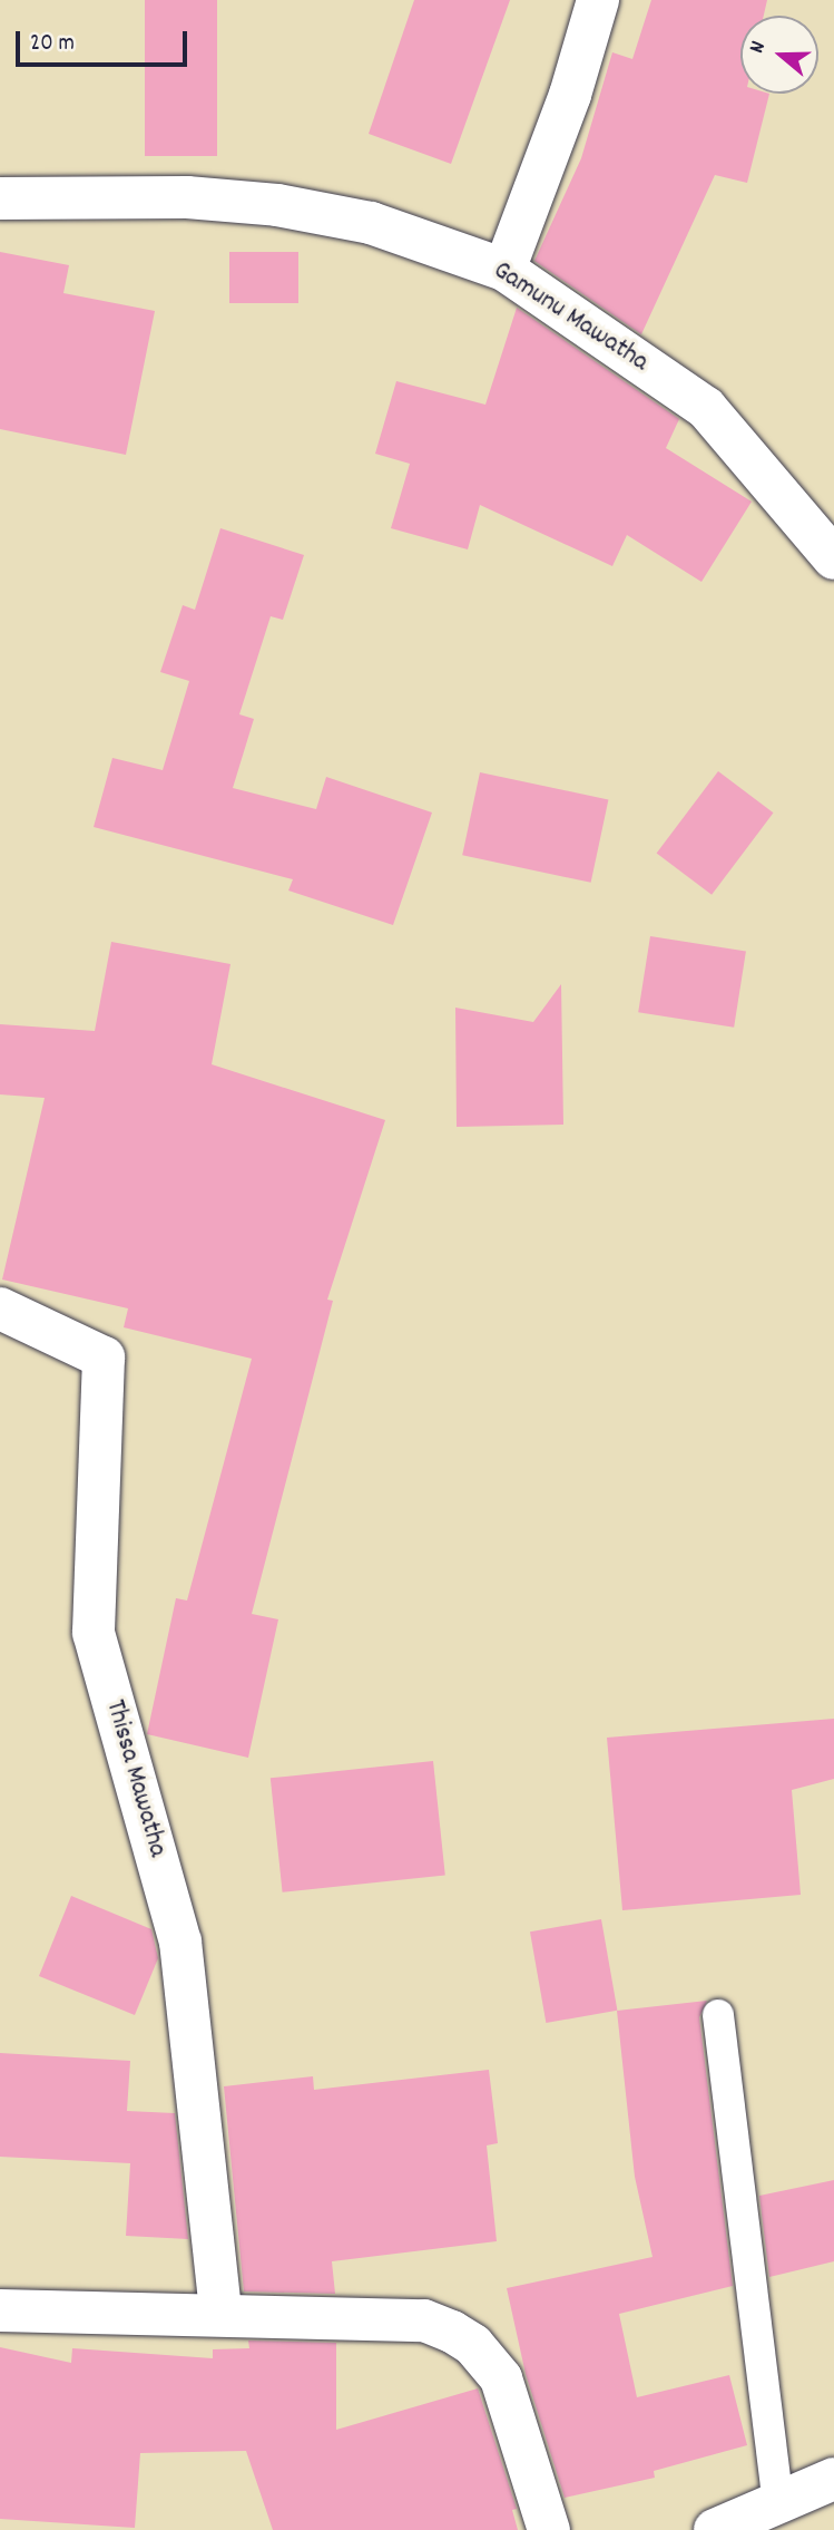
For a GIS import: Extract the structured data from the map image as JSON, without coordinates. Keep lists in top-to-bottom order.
{
  "streets": {
    "main road": ["Gamunu Mawatha", "Thissa Mawatha"]
  },
  "scale_bar": "20 m",
  "north": "left"
}
